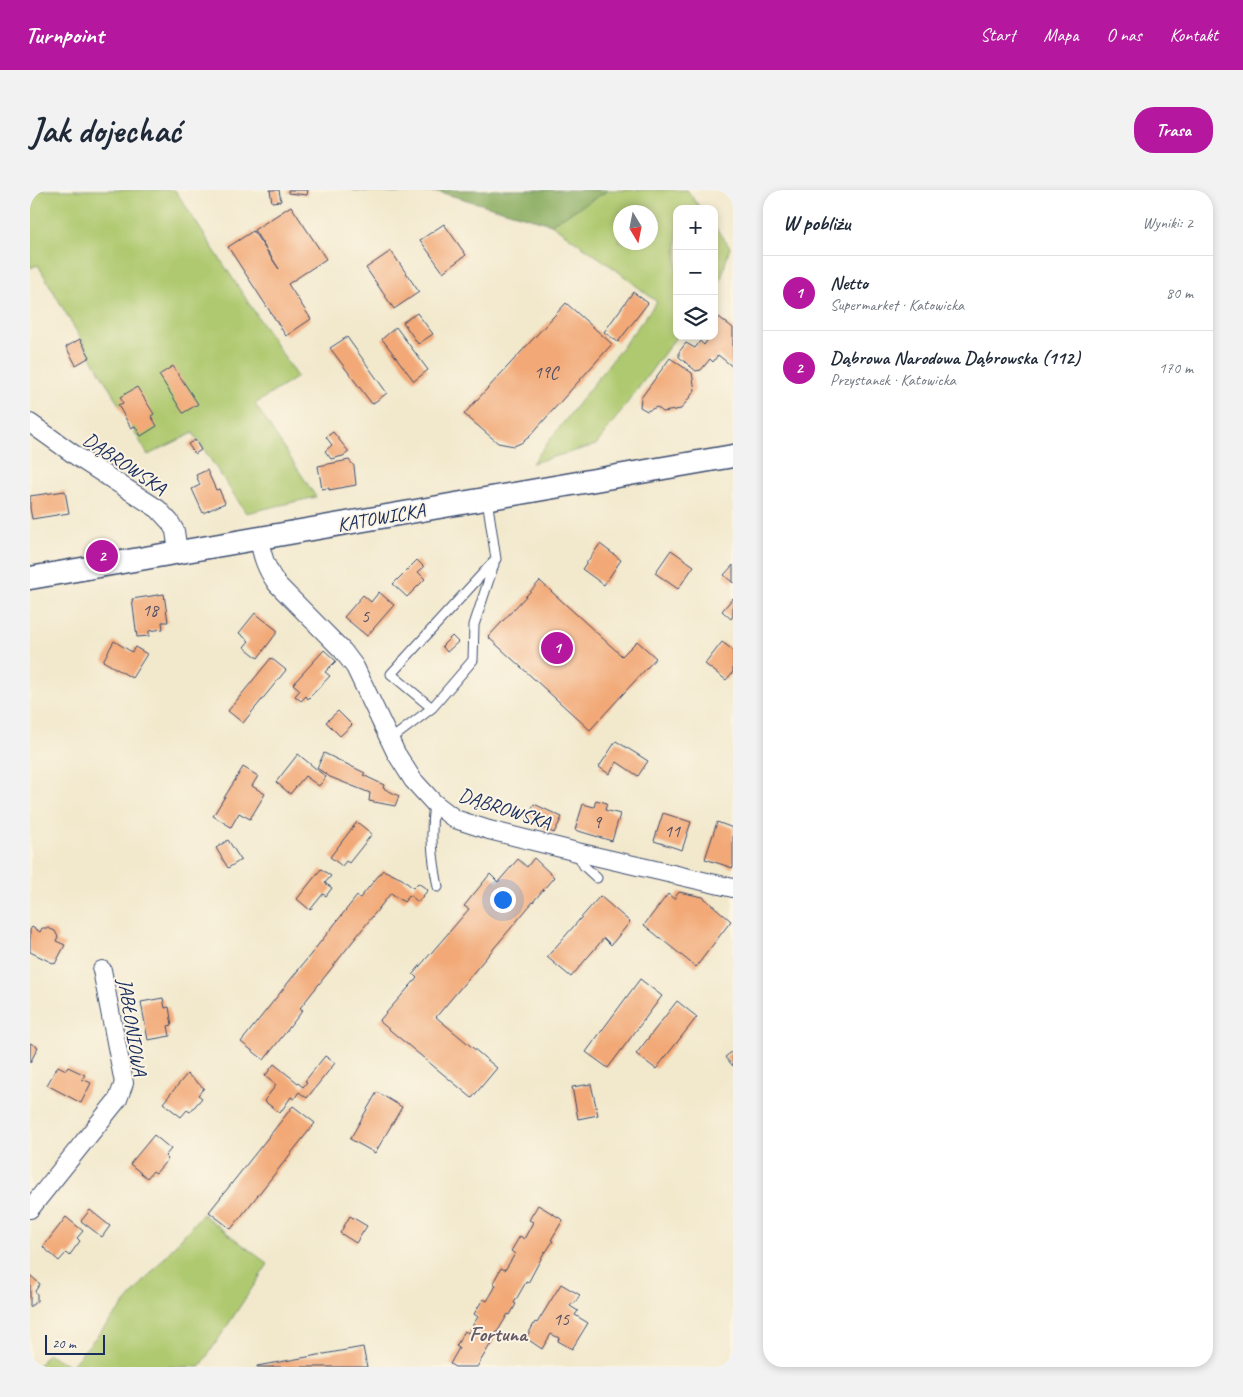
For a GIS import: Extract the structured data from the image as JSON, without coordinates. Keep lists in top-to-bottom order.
{
  "streets": {
    "street": ["DĄBROWSKA", "KATOWICKA", "JABŁONIOWA"]
  },
  "crossings": [
    ["DĄBROWSKA", "KATOWICKA"]
  ],
  "districts": ["Fortuna"],
  "house_numbers": [
    "19C",
    "18",
    "5",
    "9",
    "11",
    "15"
  ],
  "scale_bar": "20 m",
  "north": "bottom",
  "page": {
    "header": "Turnpoint",
    "nav": [
      "Start",
      "Mapa",
      "O nas",
      "Kontakt"
    ],
    "buttons": "Trasa",
    "title": "Jak dojechać",
    "heading": ["W pobliżu", "Wyniki: 2"],
    "map_buttons": ["+", "−"],
    "list": [
      {
        "mark": "1",
        "name": "Netto",
        "note": "Supermarket · Katowicka",
        "value": "80 m"
      },
      {
        "mark": "2",
        "name": "Dąbrowa Narodowa Dąbrowska (112)",
        "note": "Przystanek · Katowicka",
        "value": "170 m"
      }
    ],
    "pins": ["2", "1"],
    "scale": "20 m"
  }
}
